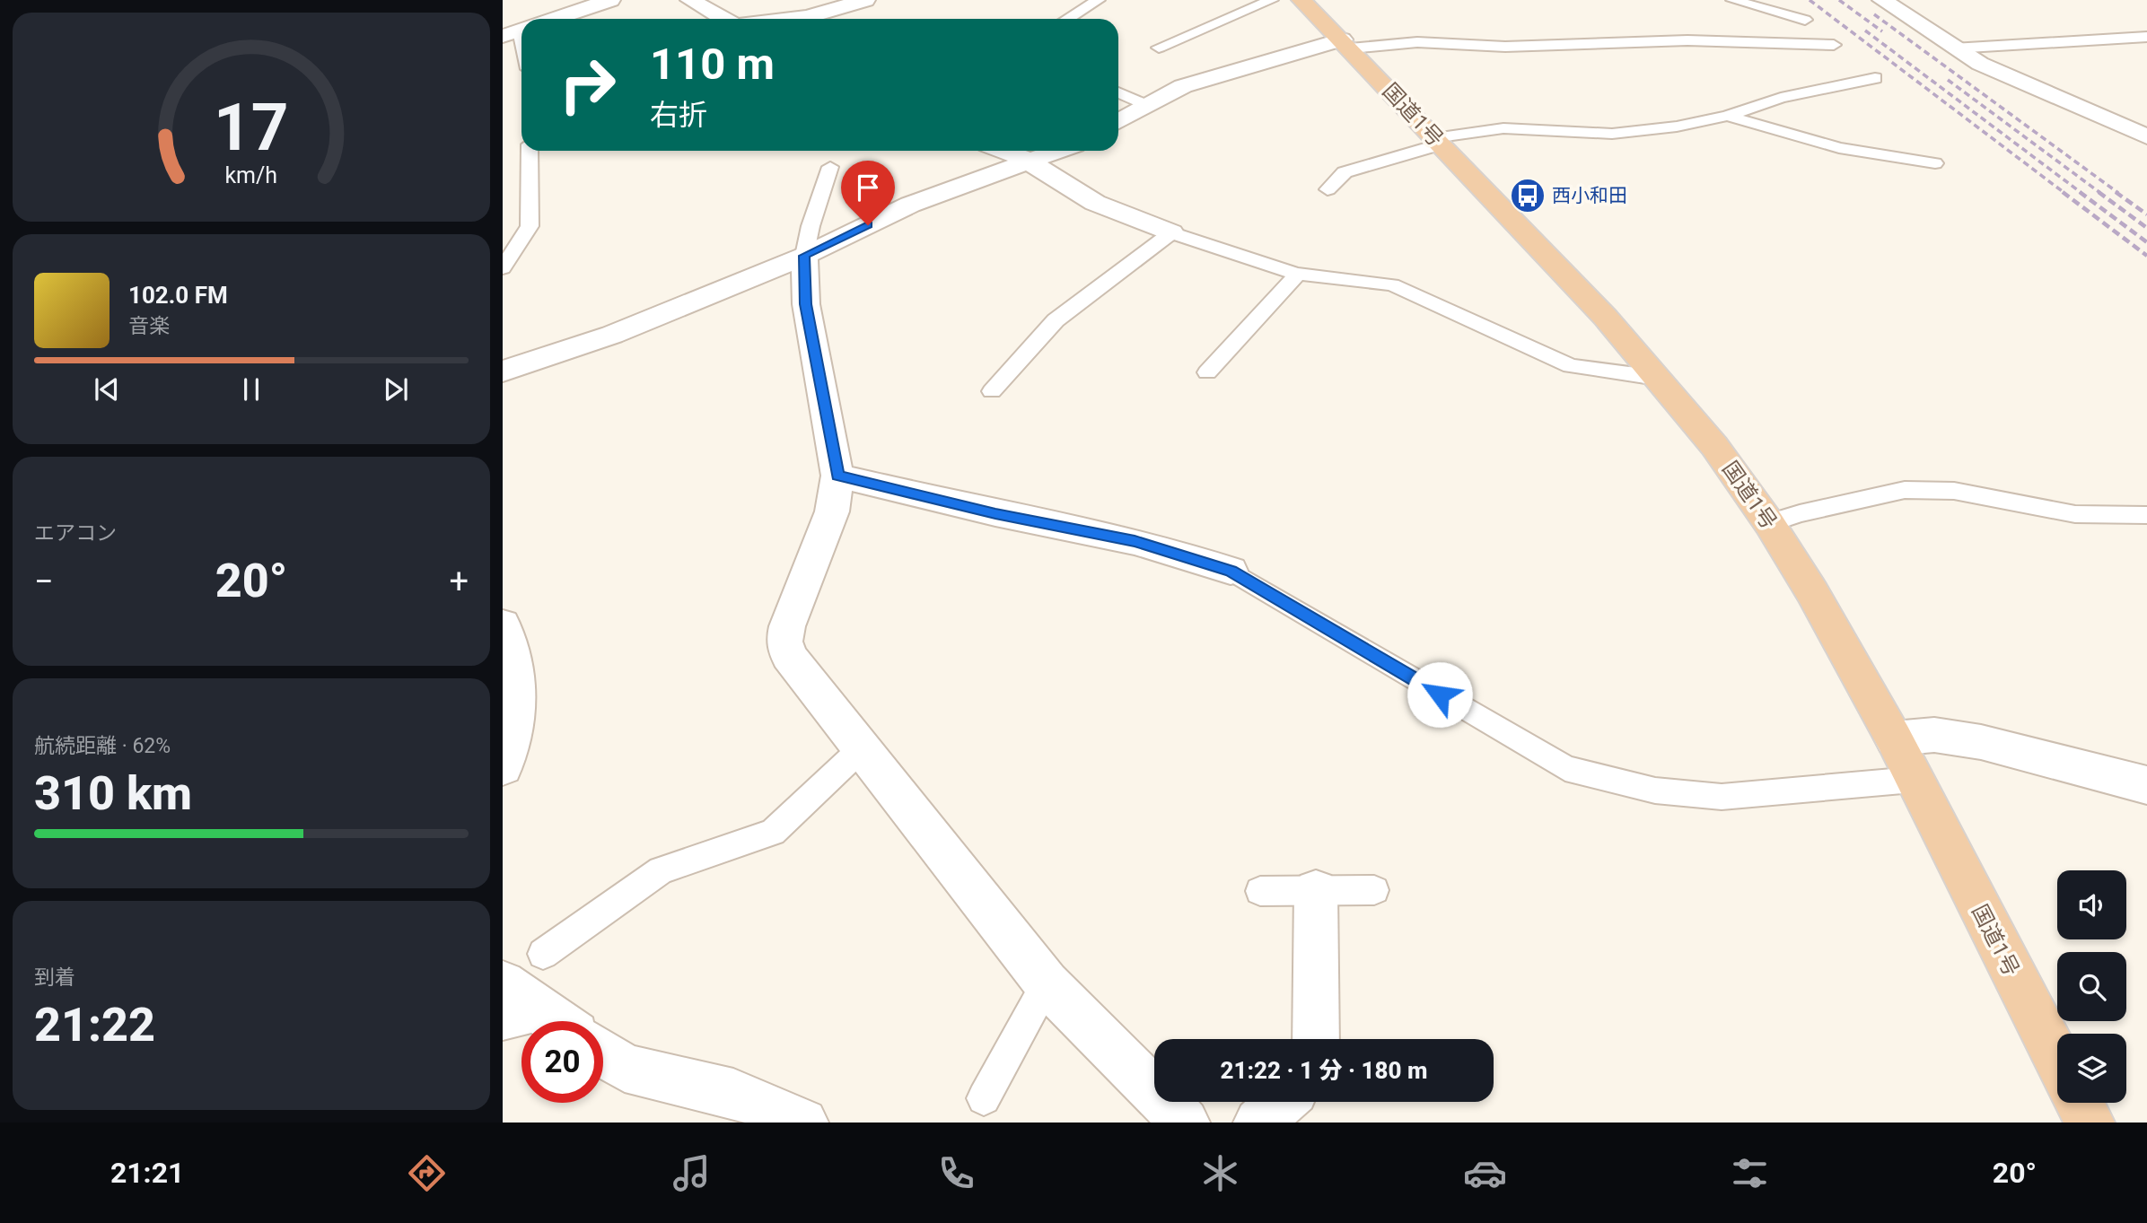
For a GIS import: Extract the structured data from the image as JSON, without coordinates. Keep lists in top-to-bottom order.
{
  "streets": {
    "highway": ["国道1号"]
  },
  "places": {
    "bus stop": ["西小和田"]
  },
  "page": {
    "turn": ["110 m", "右折"],
    "song": ["102.0 FM", "音楽"],
    "tile": [
      "エアコン",
      ["航続距離 · 62%", "310 km"],
      ["到着", "21:22"]
    ],
    "heat": ["−", "20°", "+"],
    "limit": "20",
    "trip": "21:22 · 1 分 · 180 m",
    "tabs": ["21:21", "20°"],
    "gauge": ["17", "km/h"]
  }
}
